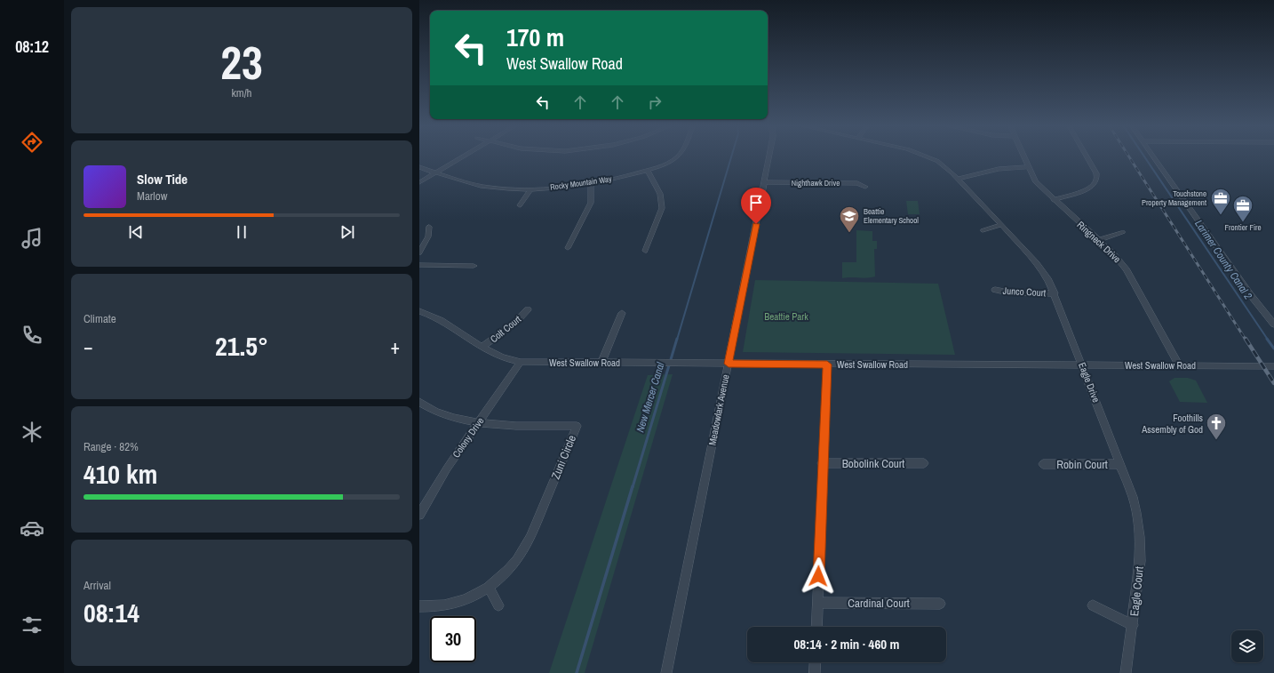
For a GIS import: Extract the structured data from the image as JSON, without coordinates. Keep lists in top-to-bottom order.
{
  "streets": {
    "street": [
      "Rocky Mountain Way",
      "Nighthawk Drive",
      "Ringneck Drive",
      "Junco Court",
      "Colt Court",
      "West Swallow Road",
      "Eagle Drive",
      "Meadowlark Avenue",
      "Colony Drive",
      "Zuni Circle",
      "Bobolink Court",
      "Robin Court",
      "Eagle Court",
      "Cardinal Court"
    ]
  },
  "crossings": [
    ["Nighthawk Drive", "Meadowlark Avenue"],
    ["Ringneck Drive", "West Swallow Road"],
    ["Junco Court", "Eagle Drive"],
    ["Colt Court", "West Swallow Road"],
    ["West Swallow Road", "Eagle Drive"],
    ["West Swallow Road", "Meadowlark Avenue"],
    ["West Swallow Road", "Colony Drive"],
    ["Eagle Drive", "Robin Court"],
    ["Eagle Drive", "Eagle Court"],
    ["Colony Drive", "Zuni Circle"]
  ],
  "water": ["Larimer County Canal 2", "New Mercer Canal"],
  "parks": ["Beattie Park"],
  "places": {
    "office": ["Touchstone Property Management", "Frontier Fire"],
    "school or university": ["Beattie Elementary School"],
    "church": ["Foothills Assembly of God"]
  },
  "page": {
    "tabs": "08:12",
    "tile": [
      ["23", "km/h"],
      "Climate",
      ["Range · 82%", "410 km"],
      ["Arrival", "08:14"]
    ],
    "turn": ["170 m", "West Swallow Road"],
    "song": ["Slow Tide", "Marlow"],
    "heat": ["−", "21.5°", "+"],
    "limit": "30",
    "trip": "08:14 · 2 min · 460 m"
  }
}
